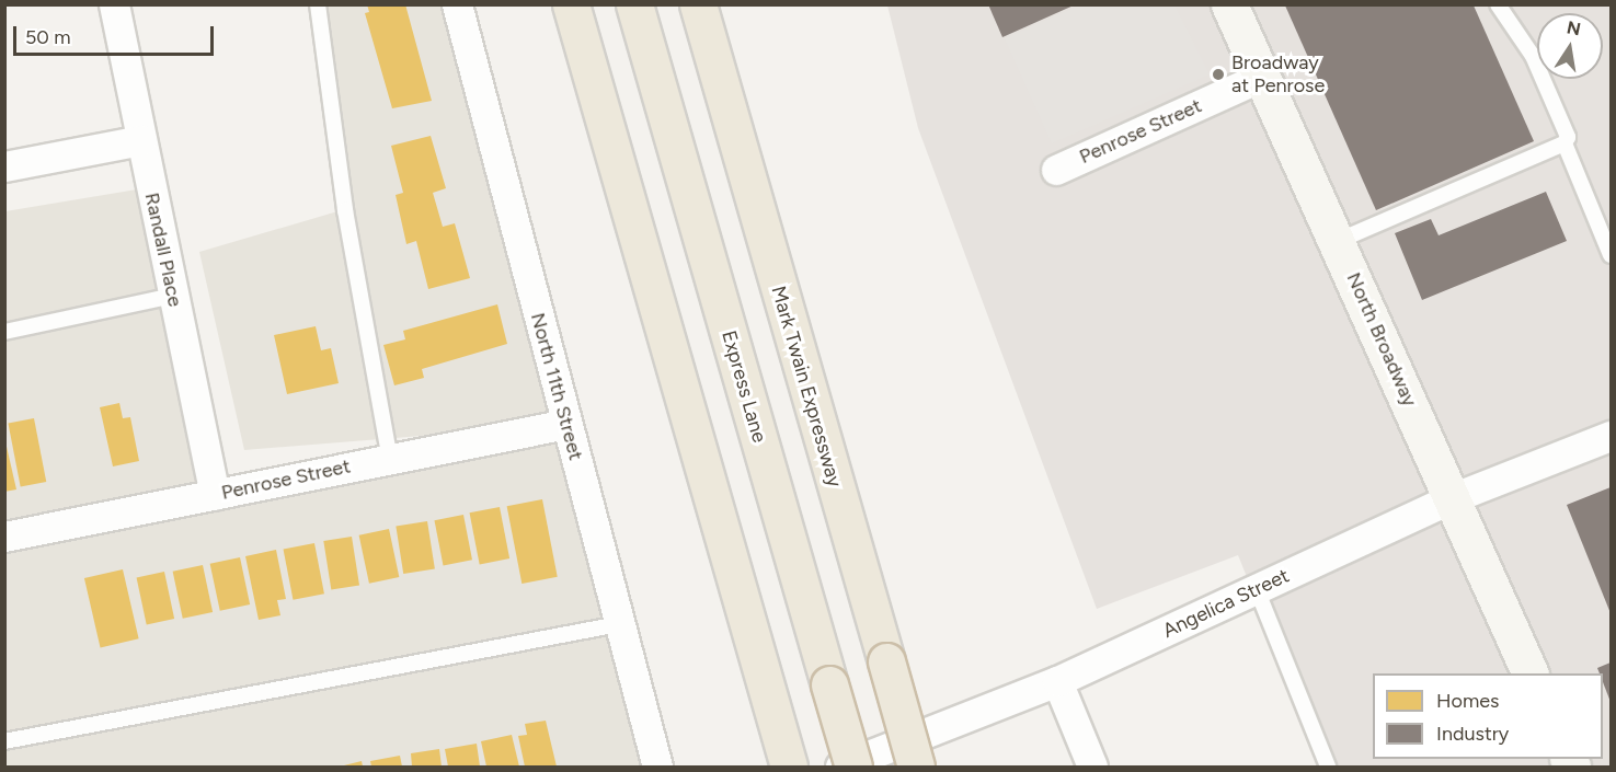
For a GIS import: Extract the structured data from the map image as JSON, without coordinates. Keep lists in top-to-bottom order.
{
  "streets": {
    "highway": ["Express Lane", "Mark Twain Expressway"],
    "main road": ["North Broadway"],
    "street": [
      "Penrose Street",
      "Randall Place",
      "North 11th Street",
      "Angelica Street"
    ]
  },
  "crossings": [
    ["Penrose Street", "Randall Place"],
    ["Penrose Street", "North Broadway"],
    ["Penrose Street", "North 11th Street"],
    ["North Broadway", "Angelica Street"]
  ],
  "places": ["Broadway at Penrose"],
  "legend": ["Homes", "Industry"],
  "scale_bar": "50 m",
  "north": "top"
}
